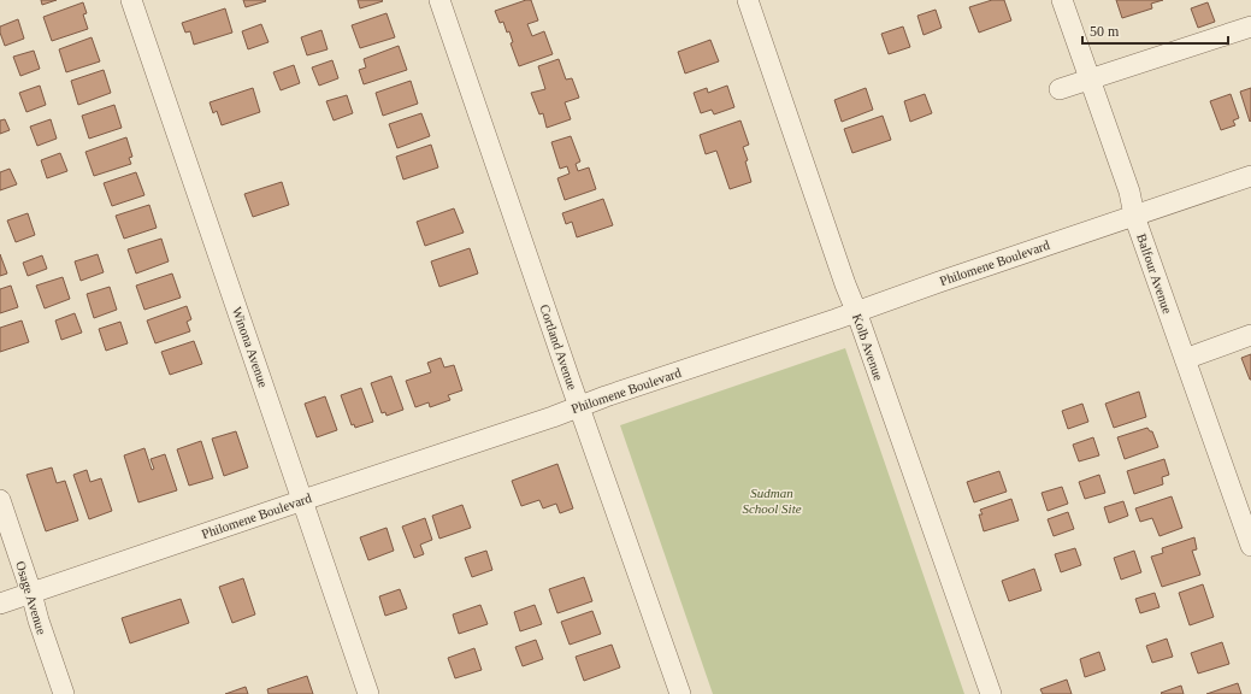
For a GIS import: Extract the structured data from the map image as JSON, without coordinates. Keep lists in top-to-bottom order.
{
  "streets": {
    "street": [
      "Philomene Boulevard",
      "Balfour Avenue",
      "Winona Avenue",
      "Cortland Avenue",
      "Kolb Avenue",
      "Osage Avenue"
    ]
  },
  "crossings": [
    ["Philomene Boulevard", "Balfour Avenue"],
    ["Philomene Boulevard", "Winona Avenue"],
    ["Philomene Boulevard", "Cortland Avenue"],
    ["Philomene Boulevard", "Kolb Avenue"],
    ["Philomene Boulevard", "Osage Avenue"]
  ],
  "parks": ["Sudman School Site"],
  "scale_bar": "50 m"
}
